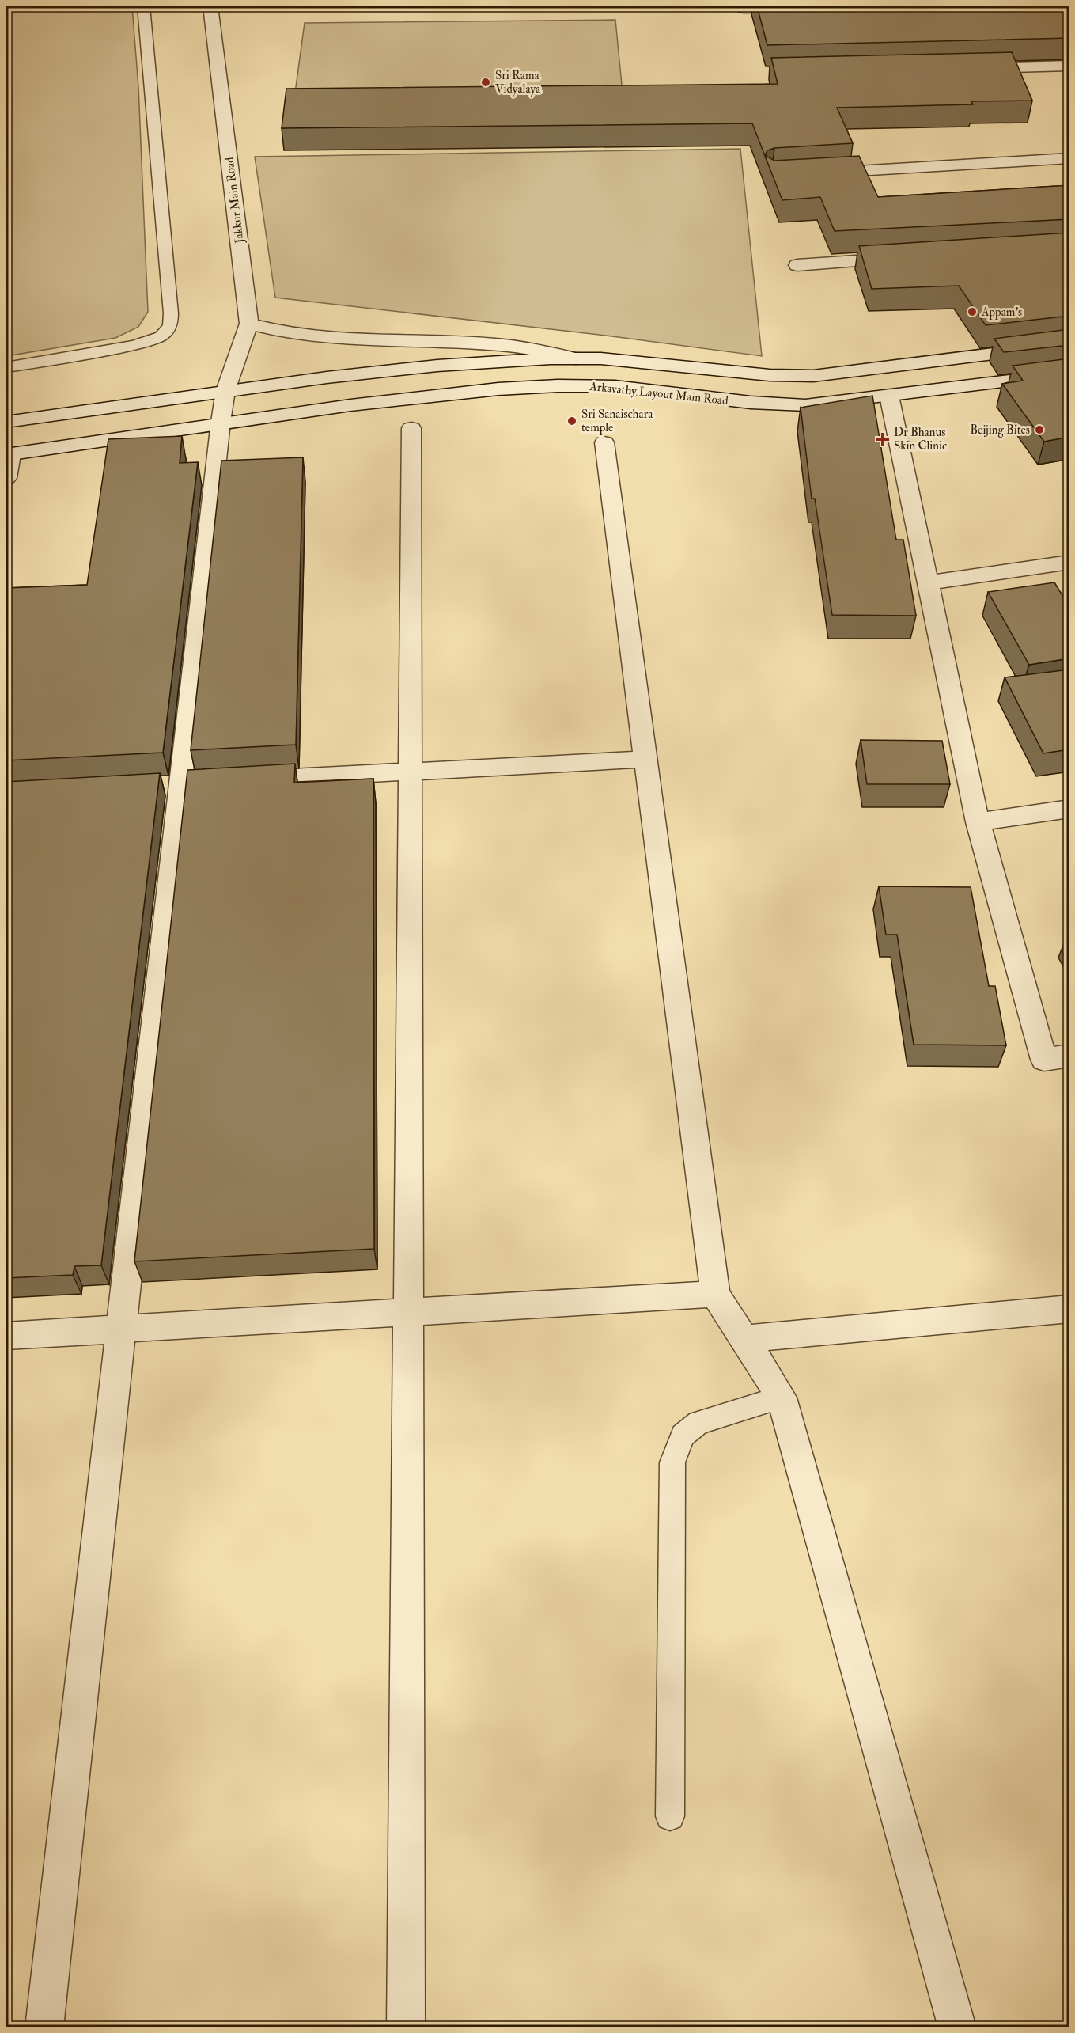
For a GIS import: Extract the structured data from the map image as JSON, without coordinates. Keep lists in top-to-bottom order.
{
  "streets": {
    "street": ["Jakkur Main Road", "Arkavathy Layout Main Road"]
  },
  "crossings": [
    ["Jakkur Main Road", "Arkavathy Layout Main Road"]
  ],
  "places": {
    "other": [
      "Sri Rama Vidyalaya",
      "Appam's",
      "Sri Sanaischara temple",
      "Beijing Bites"
    ],
    "health": ["Dr Bhanus Skin Clinic"]
  }
}
